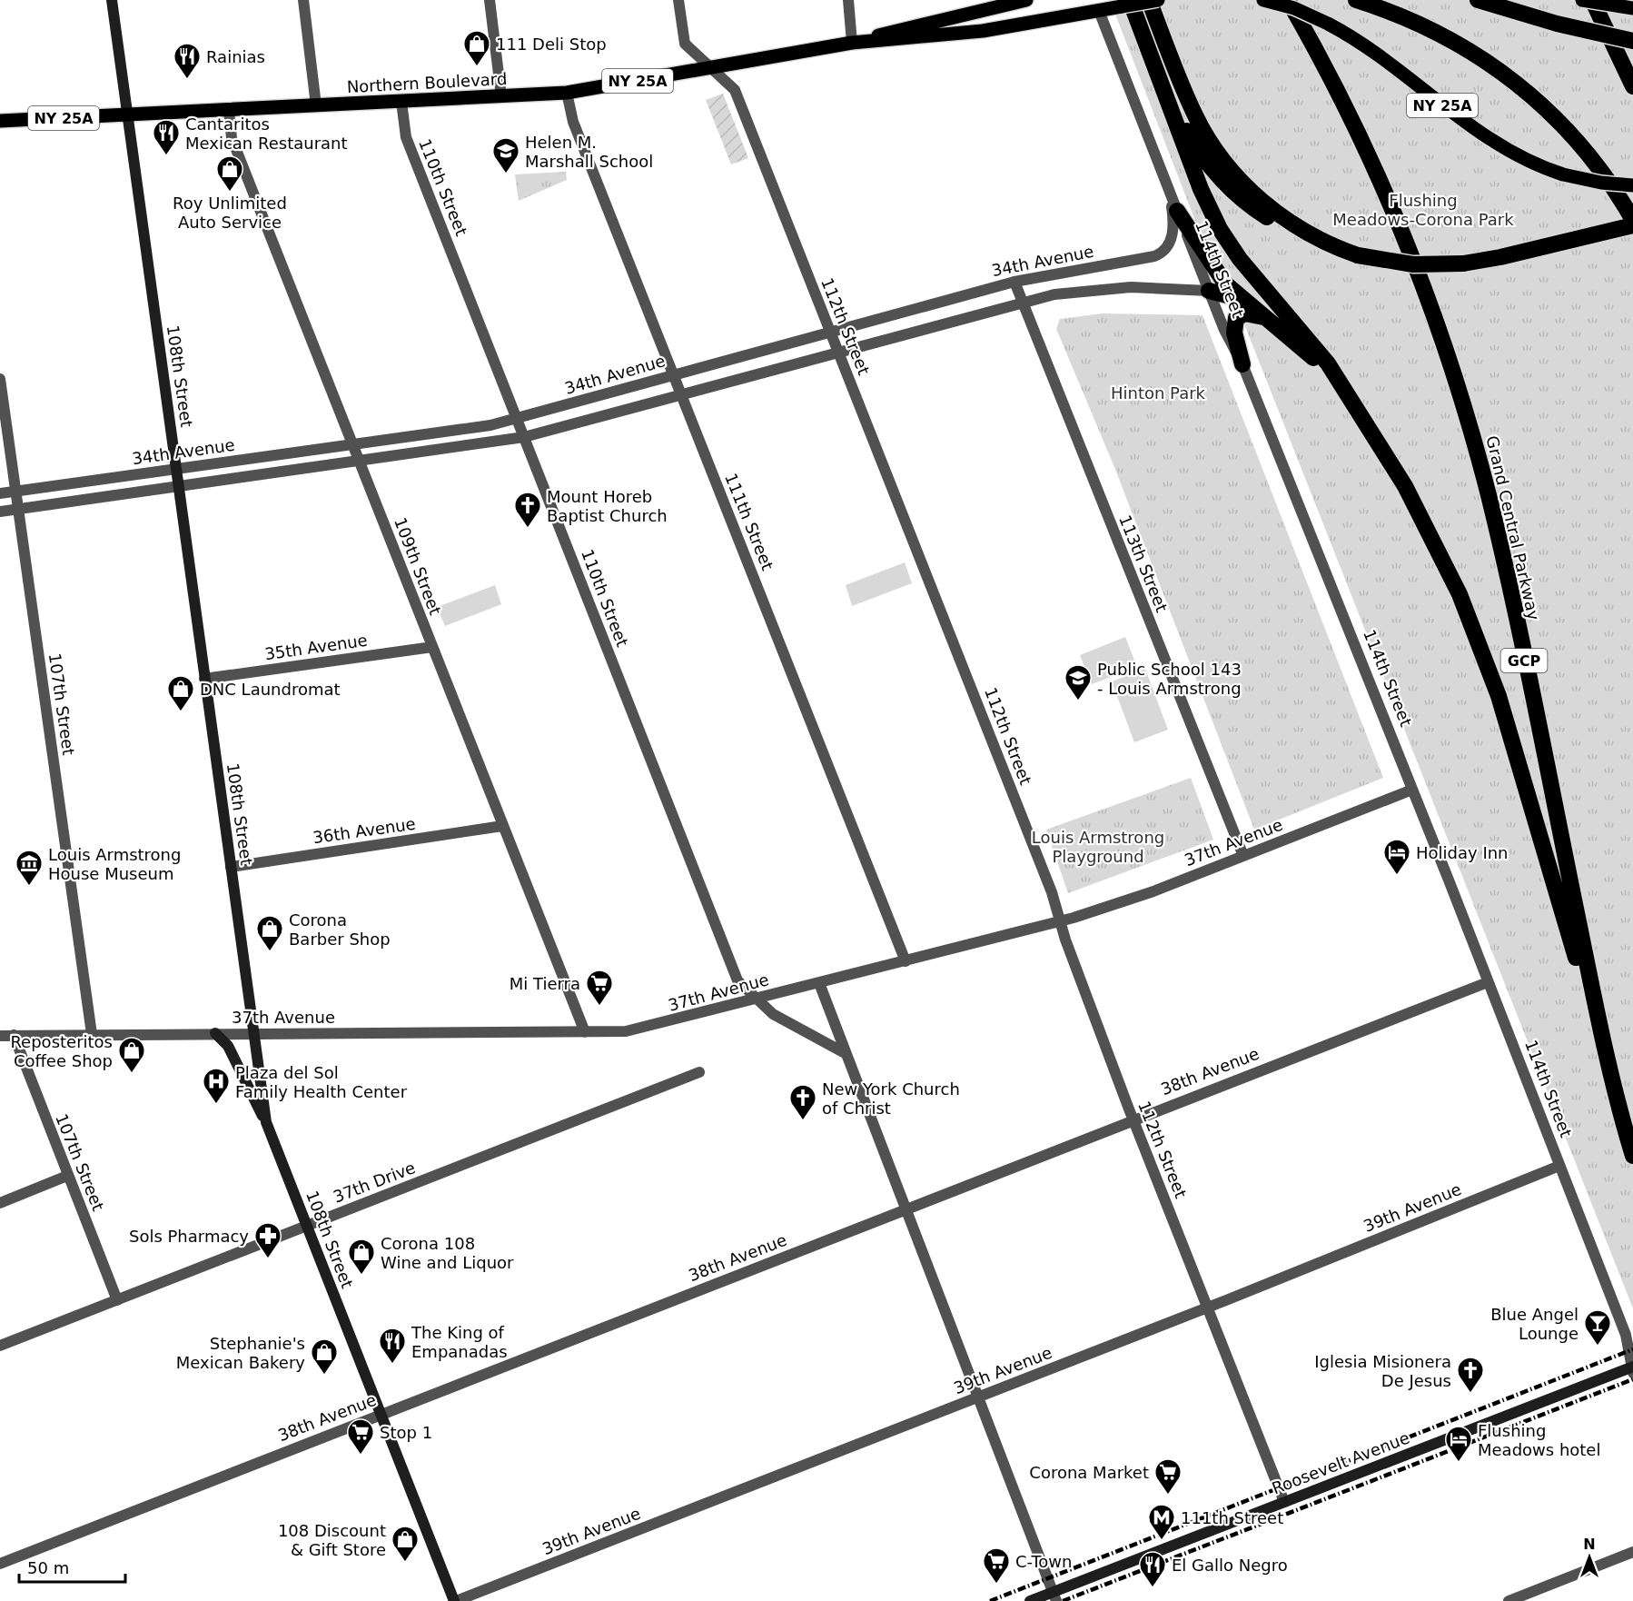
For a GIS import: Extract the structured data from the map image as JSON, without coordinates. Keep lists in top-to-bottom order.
{
  "streets": {
    "highway": ["Grand Central Parkway", "GCP"],
    "main road": [
      "NY 25A",
      "Northern Boulevard",
      "108th Street",
      "Roosevelt Avenue"
    ],
    "street": [
      "110th Street",
      "34th Avenue",
      "114th Street",
      "112th Street",
      "111th Street",
      "113th Street",
      "109th Street",
      "35th Avenue",
      "107th Street",
      "36th Avenue",
      "37th Avenue",
      "38th Avenue",
      "37th Drive",
      "39th Avenue"
    ]
  },
  "crossings": [
    ["Northern Boulevard", "110th Street"],
    ["Northern Boulevard", "114th Street"],
    ["Northern Boulevard", "112th Street"],
    ["Northern Boulevard", "108th Street"],
    ["Northern Boulevard", "111th Street"],
    ["Northern Boulevard", "109th Street"],
    ["110th Street", "34th Avenue"],
    ["110th Street", "37th Avenue"],
    ["34th Avenue", "114th Street"],
    ["34th Avenue", "112th Street"],
    ["34th Avenue", "108th Street"],
    ["34th Avenue", "111th Street"],
    ["34th Avenue", "113th Street"],
    ["34th Avenue", "109th Street"],
    ["34th Avenue", "107th Street"],
    ["114th Street", "37th Avenue"],
    ["114th Street", "38th Avenue"],
    ["114th Street", "39th Avenue"],
    ["114th Street", "Roosevelt Avenue"],
    ["112th Street", "37th Avenue"],
    ["112th Street", "38th Avenue"],
    ["112th Street", "39th Avenue"],
    ["112th Street", "Roosevelt Avenue"],
    ["108th Street", "35th Avenue"],
    ["108th Street", "36th Avenue"],
    ["108th Street", "37th Avenue"],
    ["108th Street", "38th Avenue"],
    ["108th Street", "37th Drive"],
    ["108th Street", "39th Avenue"],
    ["111th Street", "37th Avenue"],
    ["113th Street", "37th Avenue"],
    ["109th Street", "35th Avenue"],
    ["109th Street", "36th Avenue"],
    ["109th Street", "37th Avenue"],
    ["107th Street", "37th Avenue"],
    ["107th Street", "37th Drive"]
  ],
  "parks": ["Flushing Meadows-Corona Park", "Hinton Park", "Louis Armstrong Playground"],
  "places": {
    "shop": [
      "111 Deli Stop",
      "Roy Unlimited Auto Service",
      "DNC Laundromat",
      "Corona Barber Shop",
      "Reposteritos Coffee Shop",
      "Corona 108 Wine and Liquor",
      "Stephanie's Mexican Bakery",
      "108 Discount & Gift Store"
    ],
    "restaurant": [
      "Rainias",
      "Cantaritos Mexican Restaurant",
      "The King of Empanadas",
      "El Gallo Negro"
    ],
    "school or university": ["Helen M. Marshall School", "Public School 143 - Louis Armstrong"],
    "church": ["Mount Horeb Baptist Church", "New York Church of Christ", "Iglesia Misionera De Jesus"],
    "hotel": ["Holiday Inn", "Flushing Meadows hotel"],
    "museum": ["Louis Armstrong House Museum"],
    "supermarket": [
      "Mi Tierra",
      "Stop 1",
      "Corona Market",
      "C-Town"
    ],
    "hospital": ["Plaza del Sol Family Health Center"],
    "pharmacy": ["Sols Pharmacy"],
    "bar": ["Blue Angel Lounge"],
    "metro station": ["111th Street"]
  },
  "scale_bar": "50 m",
  "north": "top"
}
